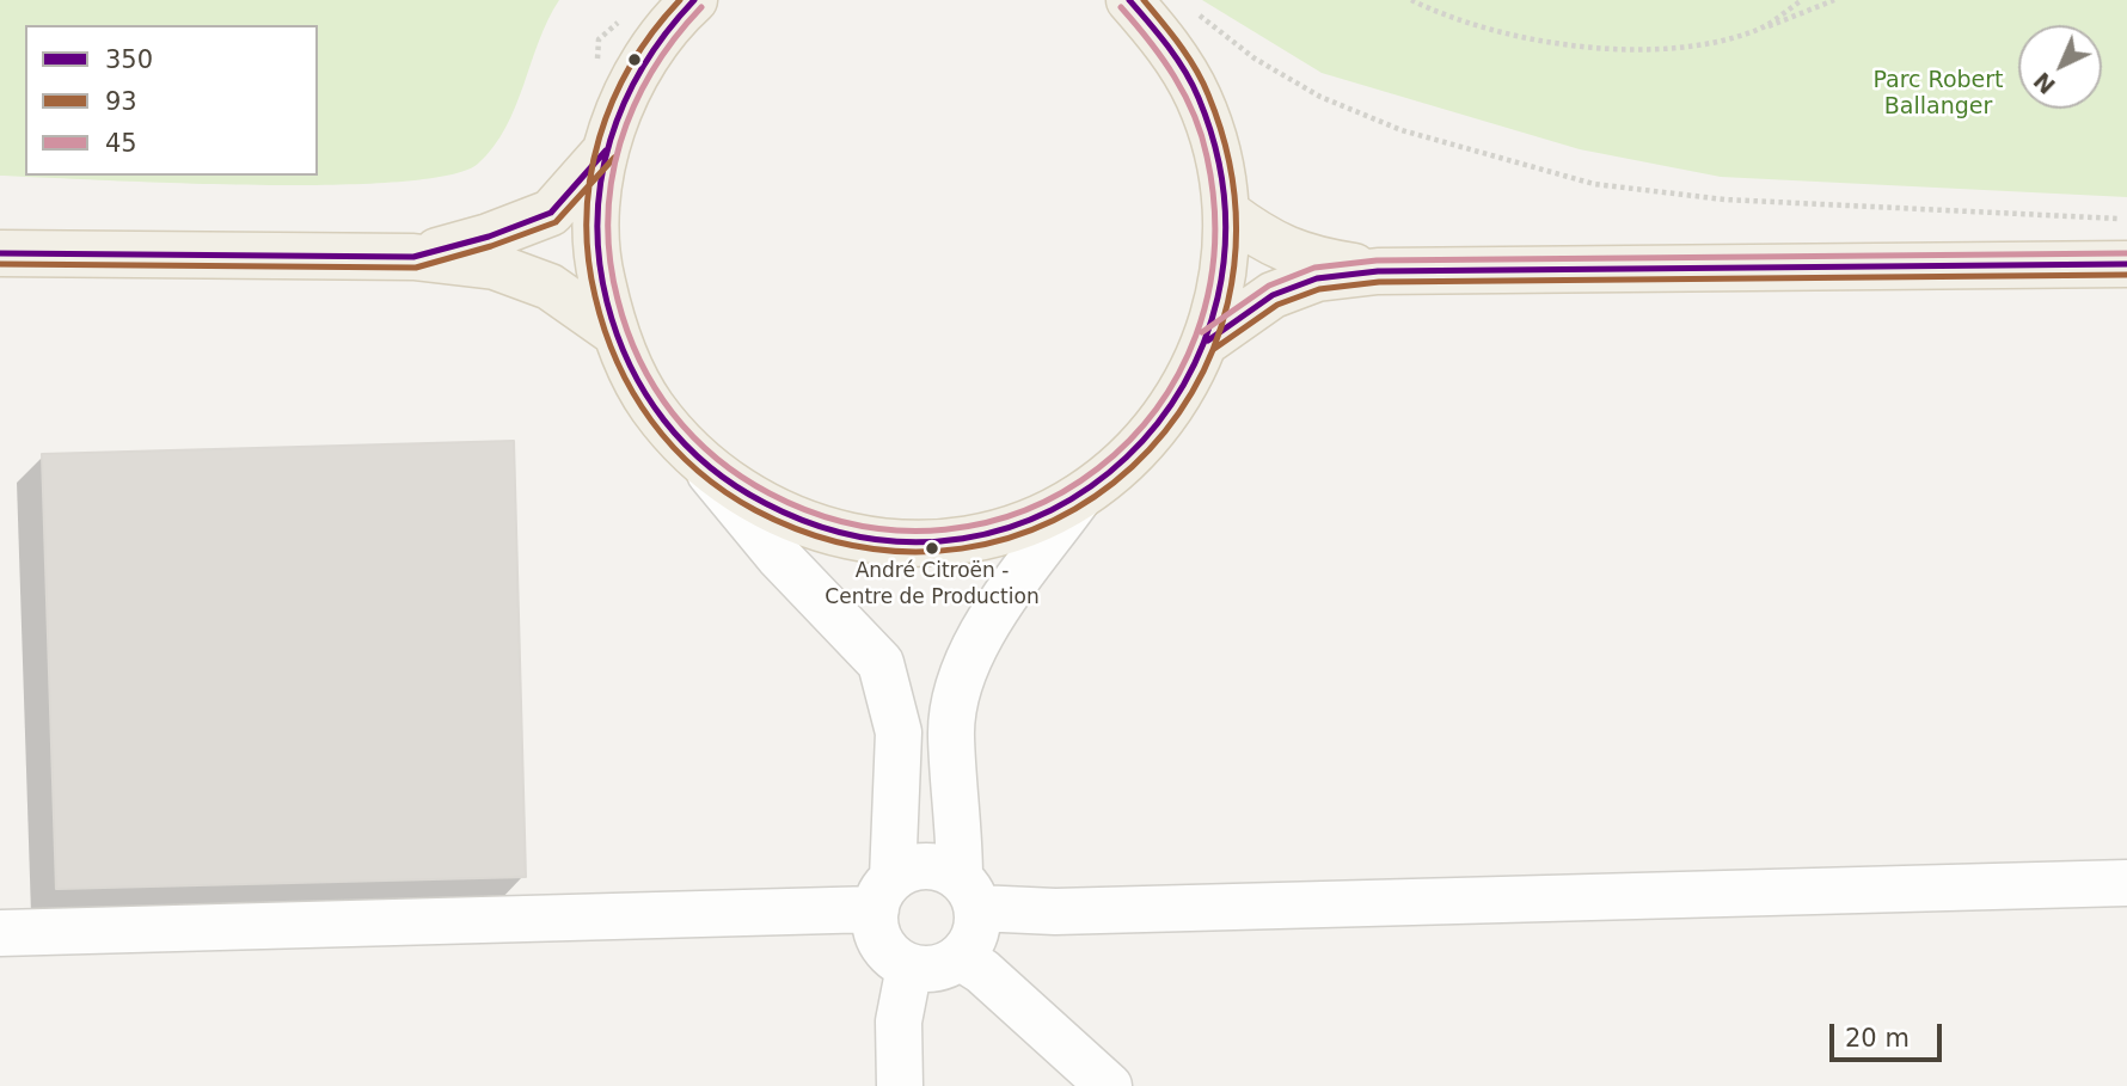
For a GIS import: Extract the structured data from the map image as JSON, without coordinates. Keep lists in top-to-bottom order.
{
  "parks": ["Parc Robert Ballanger"],
  "places": ["André Citroën - Centre de Production"],
  "lines": ["transit line 350", "transit line 93", "transit line 45"],
  "legend": ["350", "93", "45"],
  "scale_bar": "20 m",
  "north": "bottom left"
}
